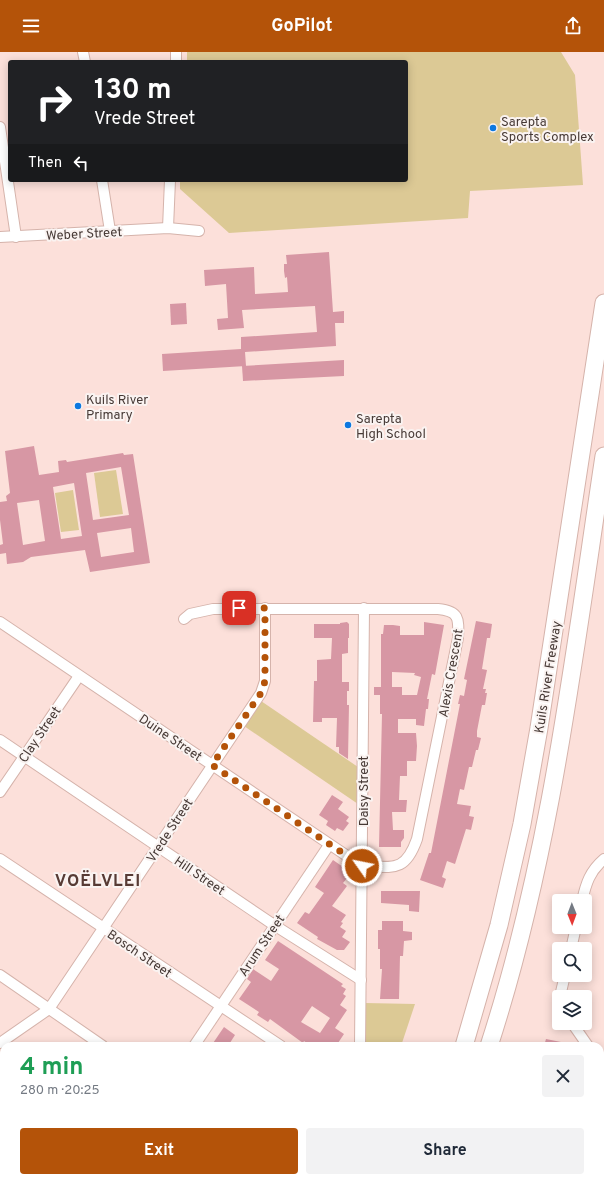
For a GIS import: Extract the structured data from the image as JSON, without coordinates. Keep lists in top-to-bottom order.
{
  "streets": {
    "highway": ["Kuils River Freeway"],
    "street": [
      "Weber Street",
      "Alexis Crescent",
      "Clay Street",
      "Duine Street",
      "Daisy Street",
      "Vrede Street",
      "Hill Street",
      "Arum Street",
      "Bosch Street"
    ]
  },
  "crossings": [
    ["Alexis Crescent", "Duine Street"],
    ["Alexis Crescent", "Daisy Street"],
    ["Alexis Crescent", "Vrede Street"],
    ["Clay Street", "Duine Street"],
    ["Clay Street", "Hill Street"],
    ["Duine Street", "Daisy Street"],
    ["Duine Street", "Vrede Street"],
    ["Duine Street", "Arum Street"],
    ["Daisy Street", "Hill Street"],
    ["Vrede Street", "Hill Street"],
    ["Vrede Street", "Bosch Street"],
    ["Hill Street", "Arum Street"],
    ["Arum Street", "Bosch Street"]
  ],
  "districts": ["VOËLVLEI"],
  "places": ["Sarepta Sports Complex", "Kuils River Primary", "Sarepta High School"],
  "north": "bottom",
  "page": {
    "header": "GoPilot",
    "turn": ["130 m", "Vrede Street"],
    "then": "Then",
    "heading": ["4 min", "280 m · 20:25"],
    "buttons": ["Exit", "Share"]
  }
}
